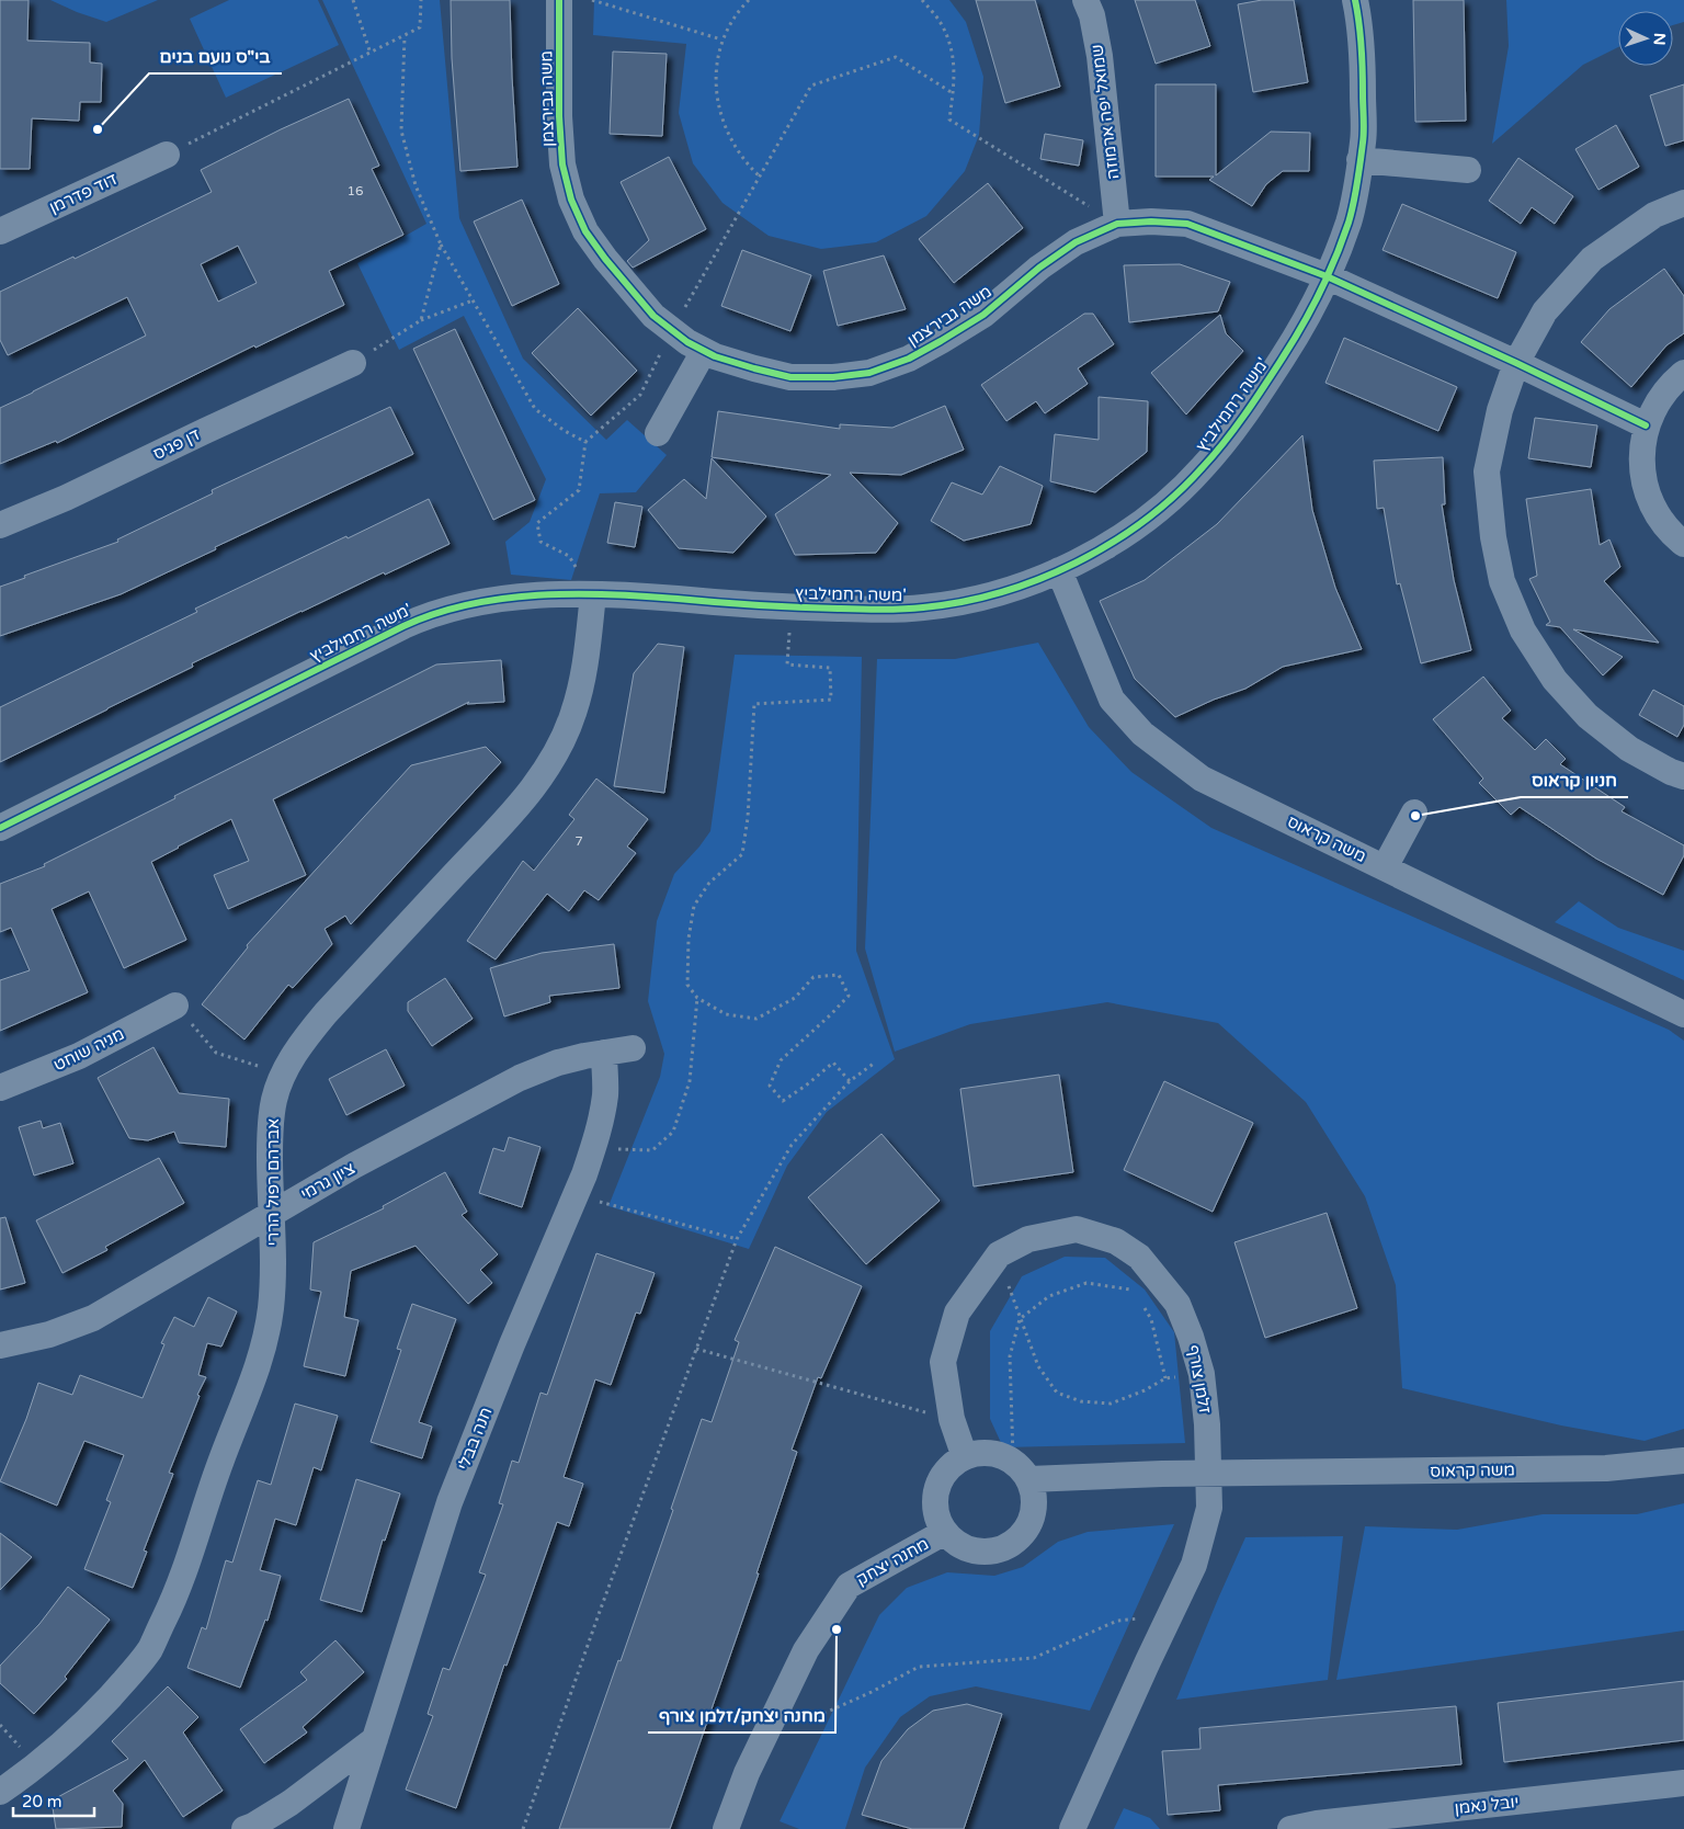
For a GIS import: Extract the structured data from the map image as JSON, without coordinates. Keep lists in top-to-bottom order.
{
  "streets": {
    "street": [
      "משה גבירצמן",
      "שמואל יפה ארמוזה",
      "דוד פדרמן",
      "משה רחמילביץ'",
      "דן פגיס",
      "משה קראוס",
      "מניה שוחט",
      "ציון גרמי",
      "אברהם רפול הררי",
      "זלמן צורף",
      "חנה בבלי",
      "מחנה יצחק",
      "יובל נאמן"
    ]
  },
  "crossings": [
    ["משה גבירצמן", "שמואל יפה ארמוזה"],
    ["משה גבירצמן", "משה רחמילביץ'"],
    ["משה רחמילביץ'", "משה קראוס"],
    ["משה רחמילביץ'", "אברהם רפול הררי"],
    ["משה קראוס", "זלמן צורף"],
    ["משה קראוס", "מחנה יצחק"],
    ["ציון גרמי", "אברהם רפול הררי"],
    ["ציון גרמי", "חנה בבלי"],
    ["זלמן צורף", "מחנה יצחק"]
  ],
  "places": ["בי\"ס נועם בנים", "חניון קראוס", "מחנה יצחק/זלמן צורף"],
  "house_numbers": ["16", "7"],
  "scale_bar": "20 m",
  "north": "right"
}
